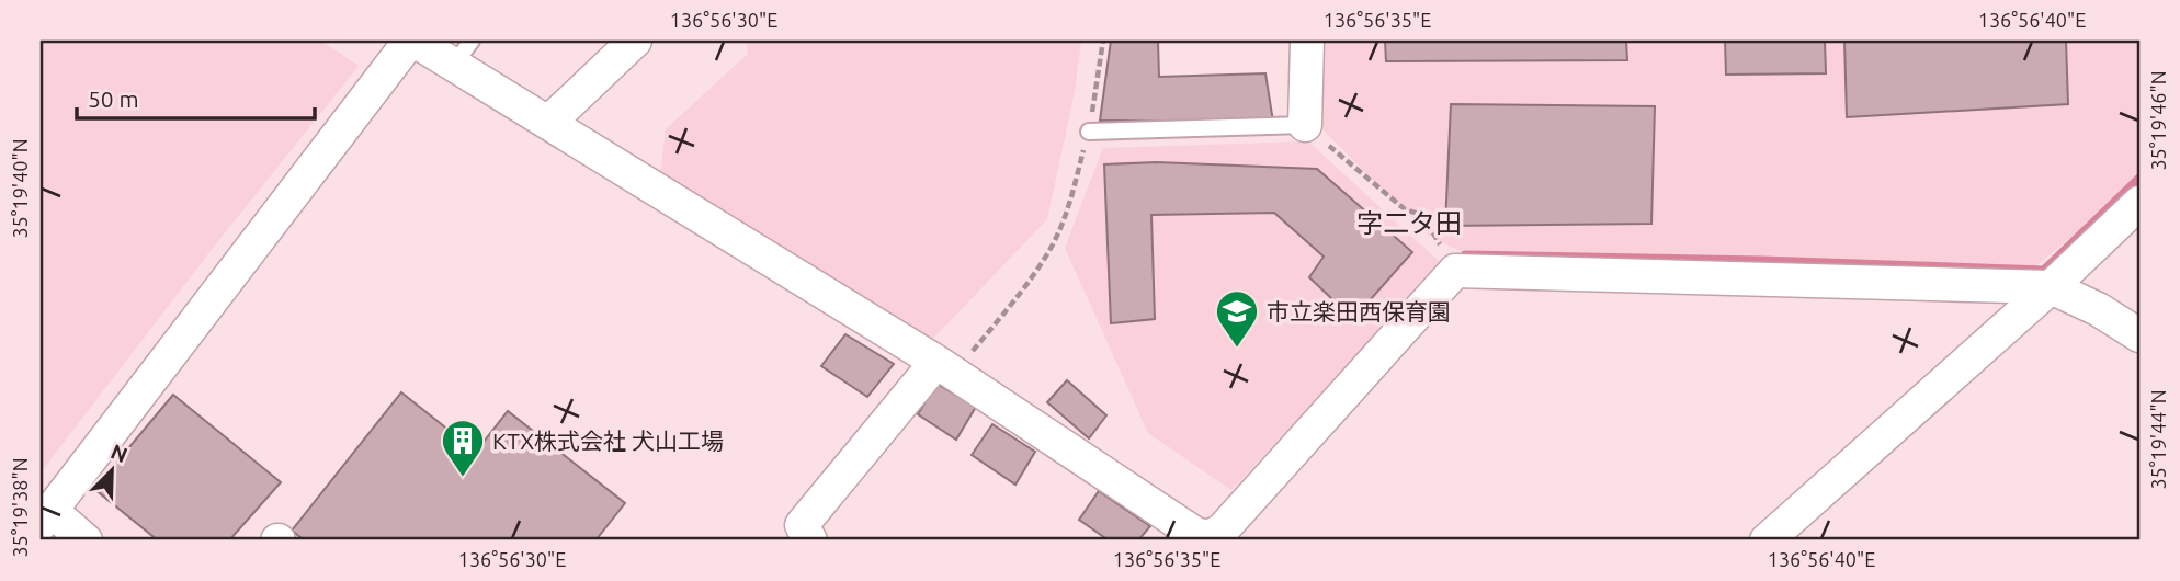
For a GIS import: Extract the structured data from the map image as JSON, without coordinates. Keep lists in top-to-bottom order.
{
  "districts": ["字二タ田"],
  "places": {
    "school or university": ["市立楽田西保育園"],
    "building": ["KTX株式会社 犬山工場"]
  },
  "scale_bar": "50 m",
  "north": "top right",
  "coordinates": [
    "136°56'30\"E",
    "136°56'35\"E",
    "136°56'40\"E",
    "35°19'46\"N",
    "35°19'40\"N",
    "35°19'44\"N",
    "35°19'38\"N"
  ]
}
